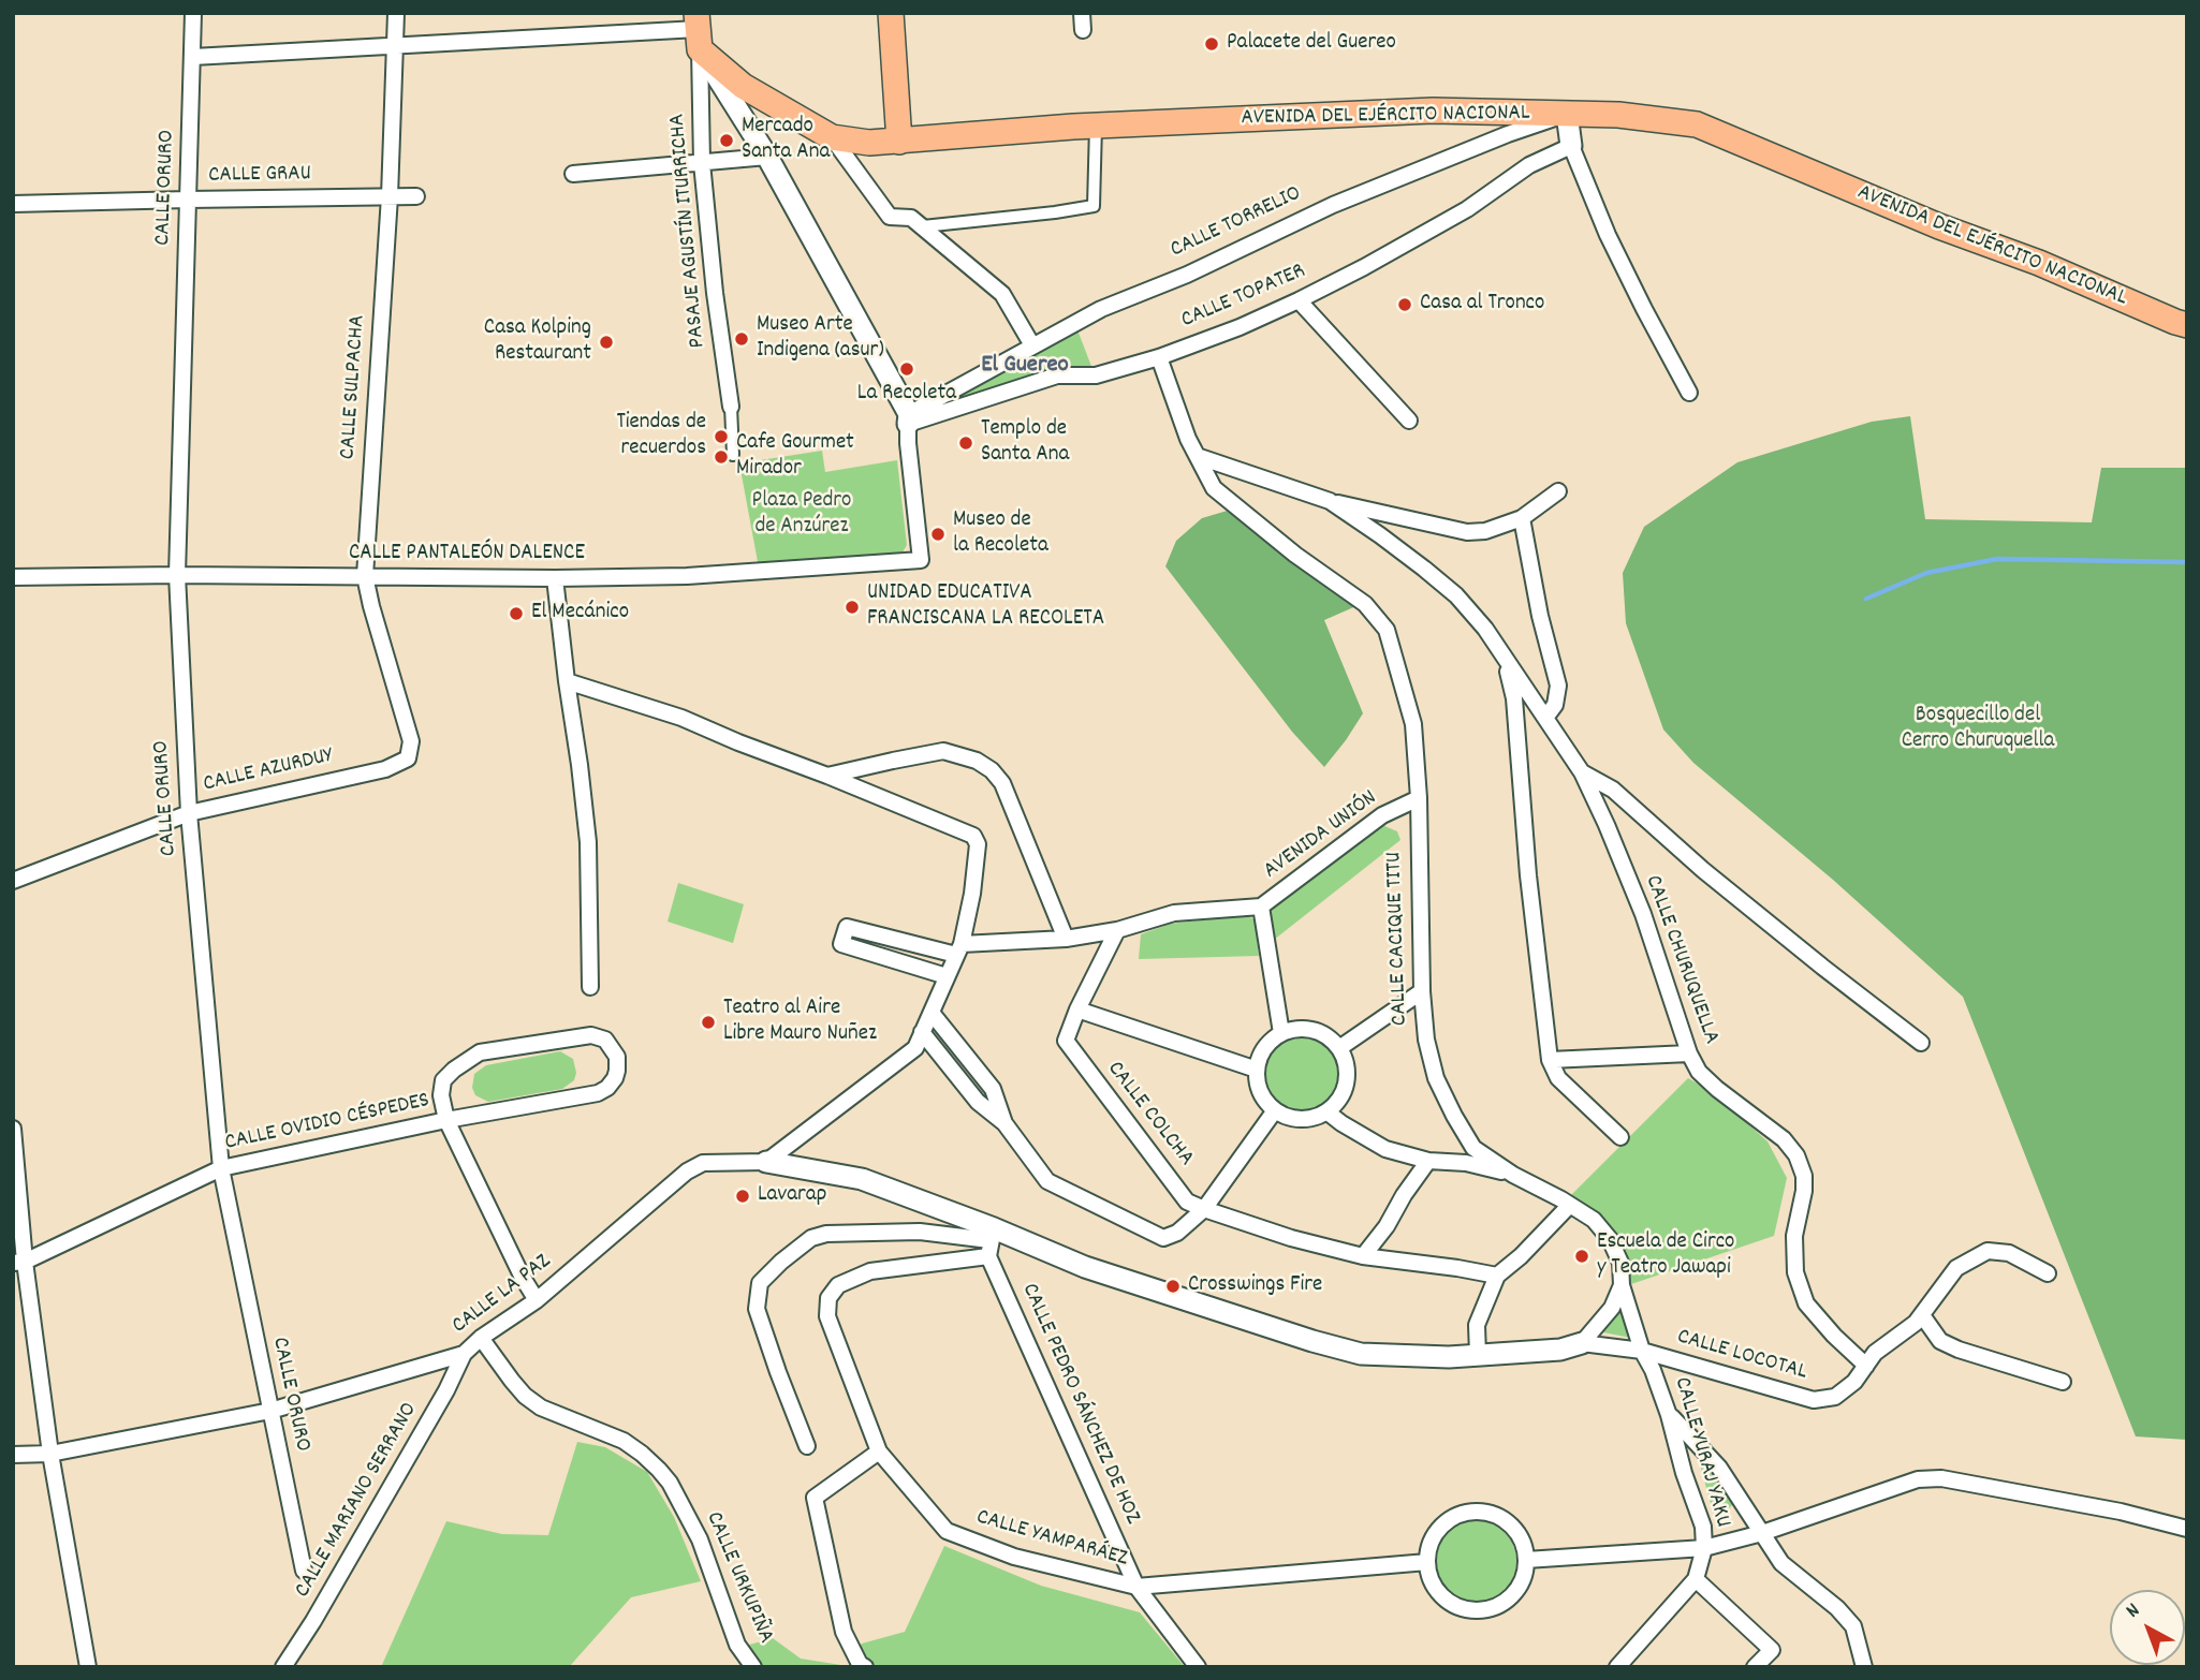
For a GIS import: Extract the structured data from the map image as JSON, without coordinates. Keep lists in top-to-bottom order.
{
  "streets": {
    "main road": ["AVENIDA DEL EJÉRCITO NACIONAL"],
    "street": [
      "CALLE GRAU",
      "CALLE ORURO",
      "CALLE TORRELIO",
      "PASAJE AGUSTÍN ITURRICHA",
      "CALLE TOPATER",
      "CALLE SULPACHA",
      "CALLE PANTALEÓN DALENCE",
      "CALLE AZURDUY",
      "AVENIDA UNIÓN",
      "CALLE CACIQUE TITU",
      "CALLE CHURUQUELLA",
      "CALLE COLCHA",
      "CALLE OVIDIO CÉSPEDES",
      "CALLE LA PAZ",
      "CALLE LOCOTAL",
      "CALLE PEDRO SÁNCHEZ DE HOZ",
      "CALLE YURAJ YAKU",
      "CALLE MARIANO SERRANO",
      "CALLE YAMPARÁEZ",
      "CALLE URKUPIÑA"
    ]
  },
  "crossings": [
    ["AVENIDA DEL EJÉRCITO NACIONAL", "CALLE TORRELIO"],
    ["AVENIDA DEL EJÉRCITO NACIONAL", "PASAJE AGUSTÍN ITURRICHA"],
    ["CALLE GRAU", "CALLE ORURO"],
    ["CALLE GRAU", "CALLE SULPACHA"],
    ["CALLE ORURO", "CALLE PANTALEÓN DALENCE"],
    ["CALLE ORURO", "CALLE AZURDUY"],
    ["CALLE ORURO", "CALLE OVIDIO CÉSPEDES"],
    ["CALLE ORURO", "CALLE LA PAZ"],
    ["CALLE TORRELIO", "CALLE TOPATER"],
    ["CALLE TORRELIO", "CALLE PANTALEÓN DALENCE"],
    ["CALLE TOPATER", "CALLE PANTALEÓN DALENCE"],
    ["CALLE TOPATER", "CALLE CACIQUE TITU"],
    ["CALLE SULPACHA", "CALLE PANTALEÓN DALENCE"],
    ["CALLE SULPACHA", "CALLE AZURDUY"],
    ["AVENIDA UNIÓN", "CALLE CACIQUE TITU"],
    ["CALLE CACIQUE TITU", "CALLE YURAJ YAKU"],
    ["CALLE CHURUQUELLA", "CALLE LOCOTAL"],
    ["CALLE LA PAZ", "CALLE MARIANO SERRANO"],
    ["CALLE LA PAZ", "CALLE URKUPIÑA"],
    ["CALLE LOCOTAL", "CALLE YURAJ YAKU"],
    ["CALLE PEDRO SÁNCHEZ DE HOZ", "CALLE YAMPARÁEZ"]
  ],
  "districts": ["El Guereo"],
  "parks": ["Plaza Pedro de Anzúrez", "Bosquecillo del Cerro Churuquella"],
  "places": [
    "Palacete del Guereo",
    "Mercado Santa Ana",
    "Casa al Tronco",
    "Museo Arte Indigena (asur)",
    "Casa Kolping Restaurant",
    "La Recoleta",
    "Tiendas de recuerdos",
    "Templo de Santa Ana",
    "Cafe Gourmet Mirador",
    "Museo de la Recoleta",
    "UNIDAD EDUCATIVA FRANCISCANA LA RECOLETA",
    "El Mecánico",
    "Teatro al Aire Libre Mauro Nuñez",
    "Lavarap",
    "Escuela de Circo y Teatro Jawapi",
    "Crosswings Fire"
  ],
  "north": "top left"
}
